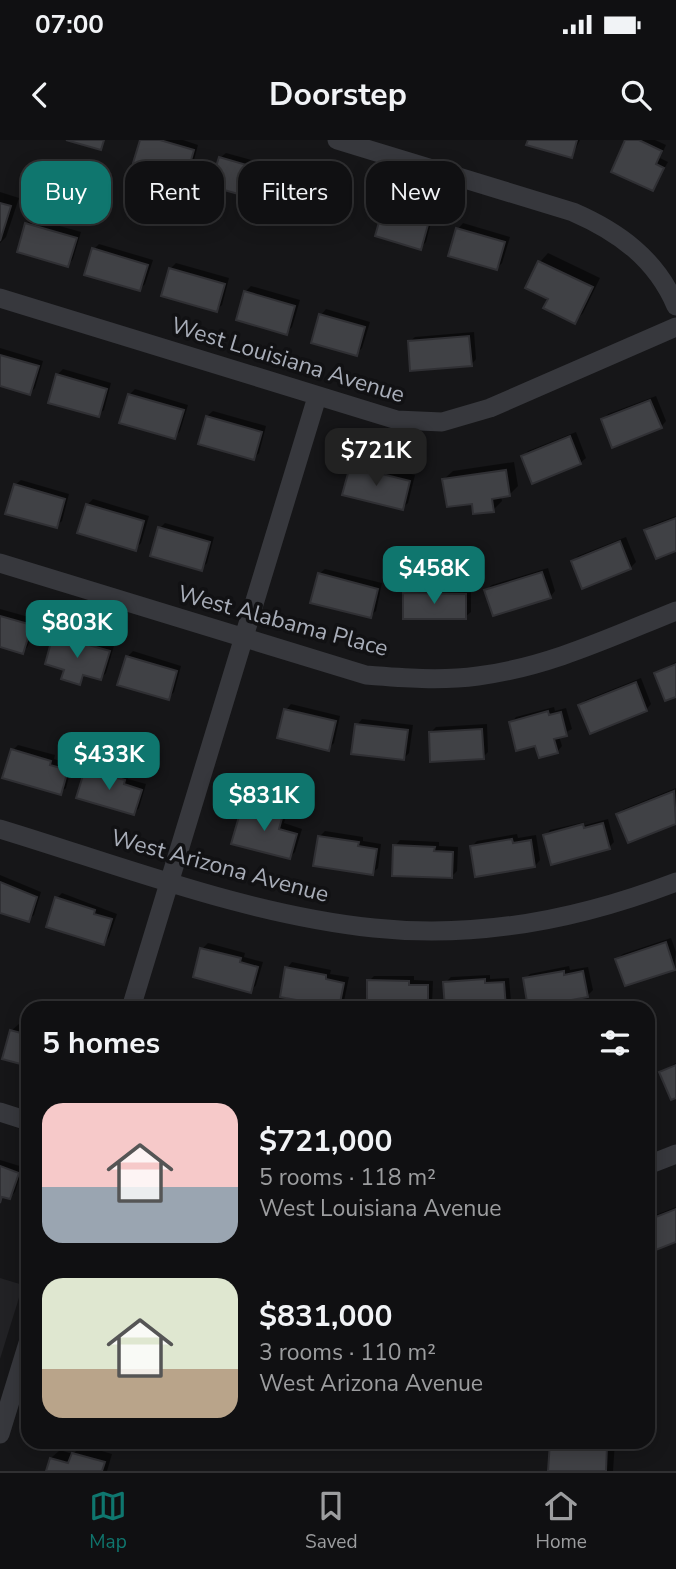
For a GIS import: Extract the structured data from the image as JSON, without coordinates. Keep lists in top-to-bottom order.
{
  "streets": {
    "street": ["West Louisiana Avenue", "West Alabama Place", "West Arizona Avenue"]
  },
  "page": {
    "status": "07:00",
    "header": "Doorstep",
    "chip": [
      "Buy",
      "Rent",
      "Filters",
      "New"
    ],
    "price": [
      "$721K",
      "$458K",
      "$803K",
      "$433K",
      "$831K"
    ],
    "heading": "5 homes",
    "list": [
      {
        "name": "$721,000",
        "note": "5 rooms · 118 m² · West Louisiana Avenue"
      },
      {
        "name": "$831,000",
        "note": "3 rooms · 110 m² · West Arizona Avenue"
      }
    ],
    "tabs": ["Map", "Saved", "Home"]
  }
}
